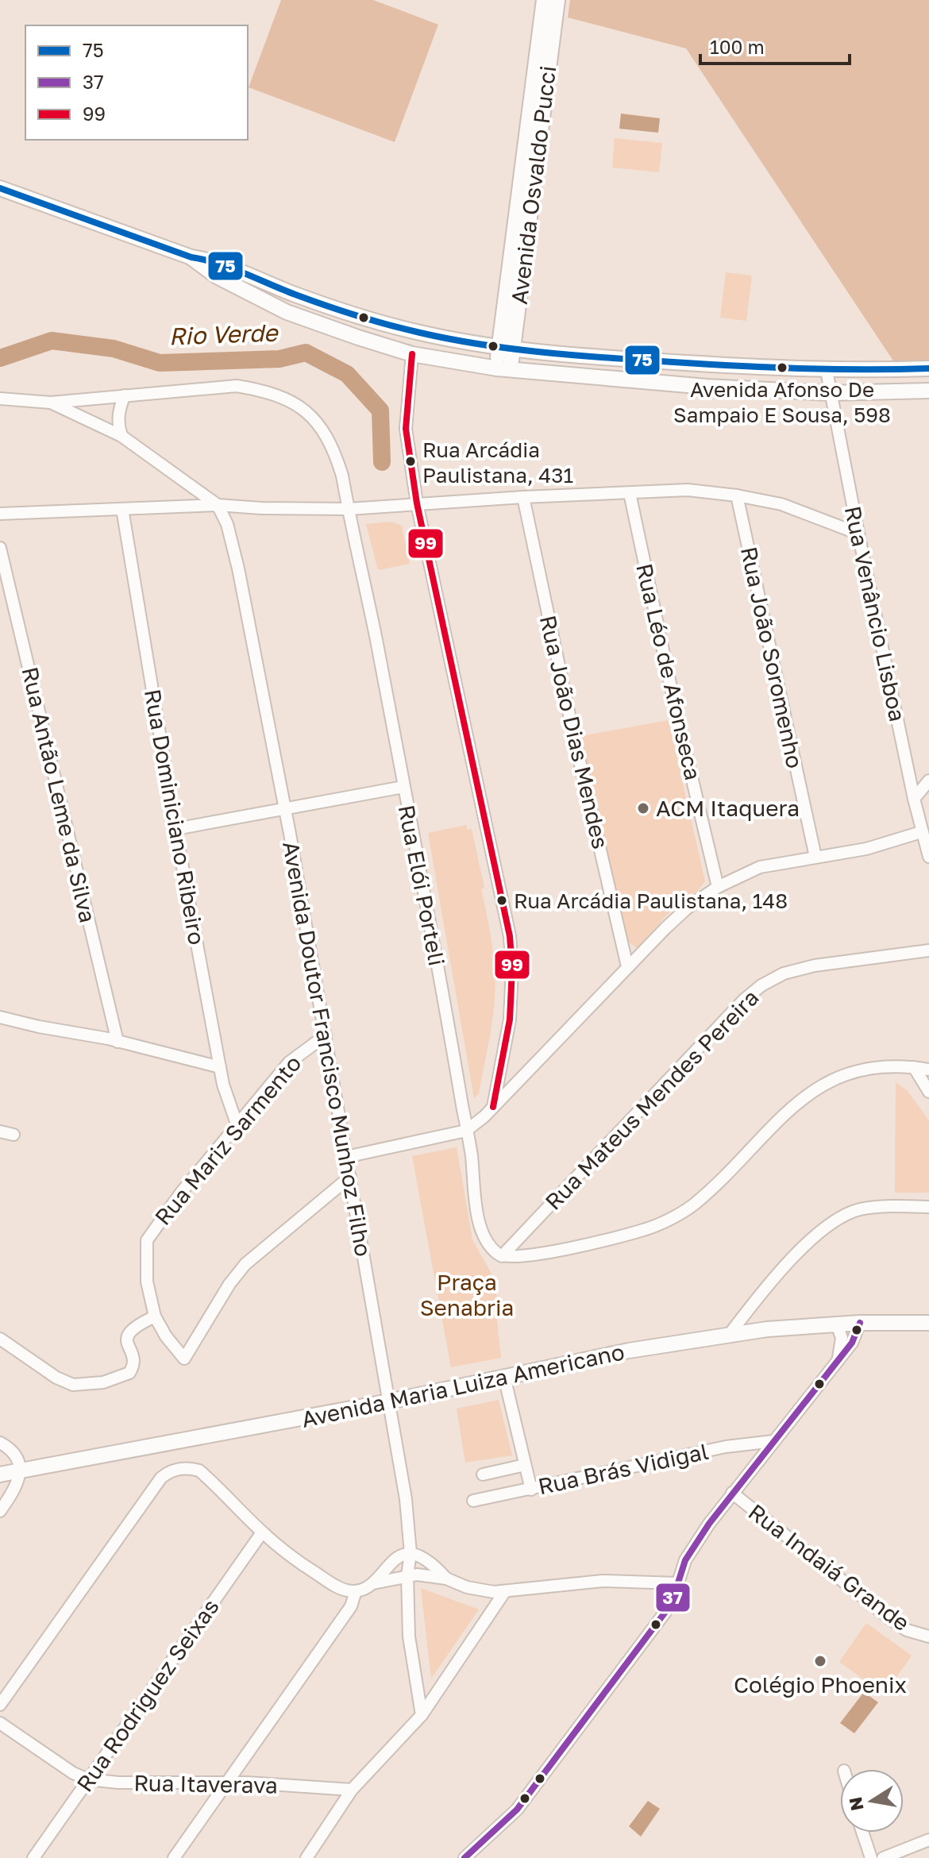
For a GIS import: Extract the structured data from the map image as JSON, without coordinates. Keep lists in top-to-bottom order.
{
  "streets": {
    "main road": ["Avenida Osvaldo Pucci", "Avenida Maria Luiza Americano"],
    "street": [
      "Rua Venâncio Lisboa",
      "Rua João Soromenho",
      "Rua Léo de Afonseca",
      "Rua João Dias Mendes",
      "Rua Antão Leme da Silva",
      "Rua Dominiciano Ribeiro",
      "Rua Elói Porteli",
      "Avenida Doutor Francisco Munhoz Filho",
      "Rua Mateus Mendes Pereira",
      "Rua Mariz Sarmento",
      "Rua Brás Vidigal",
      "Rua Indaiá Grande",
      "Rua Rodriguez Seixas",
      "Rua Itaverava"
    ]
  },
  "crossings": [
    ["Rua Dominiciano Ribeiro", "Rua Mariz Sarmento"],
    ["Rua Elói Porteli", "Rua Mateus Mendes Pereira"],
    ["Avenida Doutor Francisco Munhoz Filho", "Rua Mariz Sarmento"],
    ["Avenida Doutor Francisco Munhoz Filho", "Avenida Maria Luiza Americano"],
    ["Rua Rodriguez Seixas", "Rua Itaverava"]
  ],
  "water": ["Rio Verde"],
  "parks": ["Praça Senabria"],
  "places": [
    "Avenida Afonso De Sampaio E Sousa, 598",
    "Rua Arcádia Paulistana, 431",
    "ACM Itaquera",
    "Rua Arcádia Paulistana, 148",
    "Colégio Phoenix"
  ],
  "lines": ["transit line 75", "transit line 99", "transit line 37"],
  "legend": ["75", "37", "99"],
  "scale_bar": "100 m",
  "north": "left"
}
